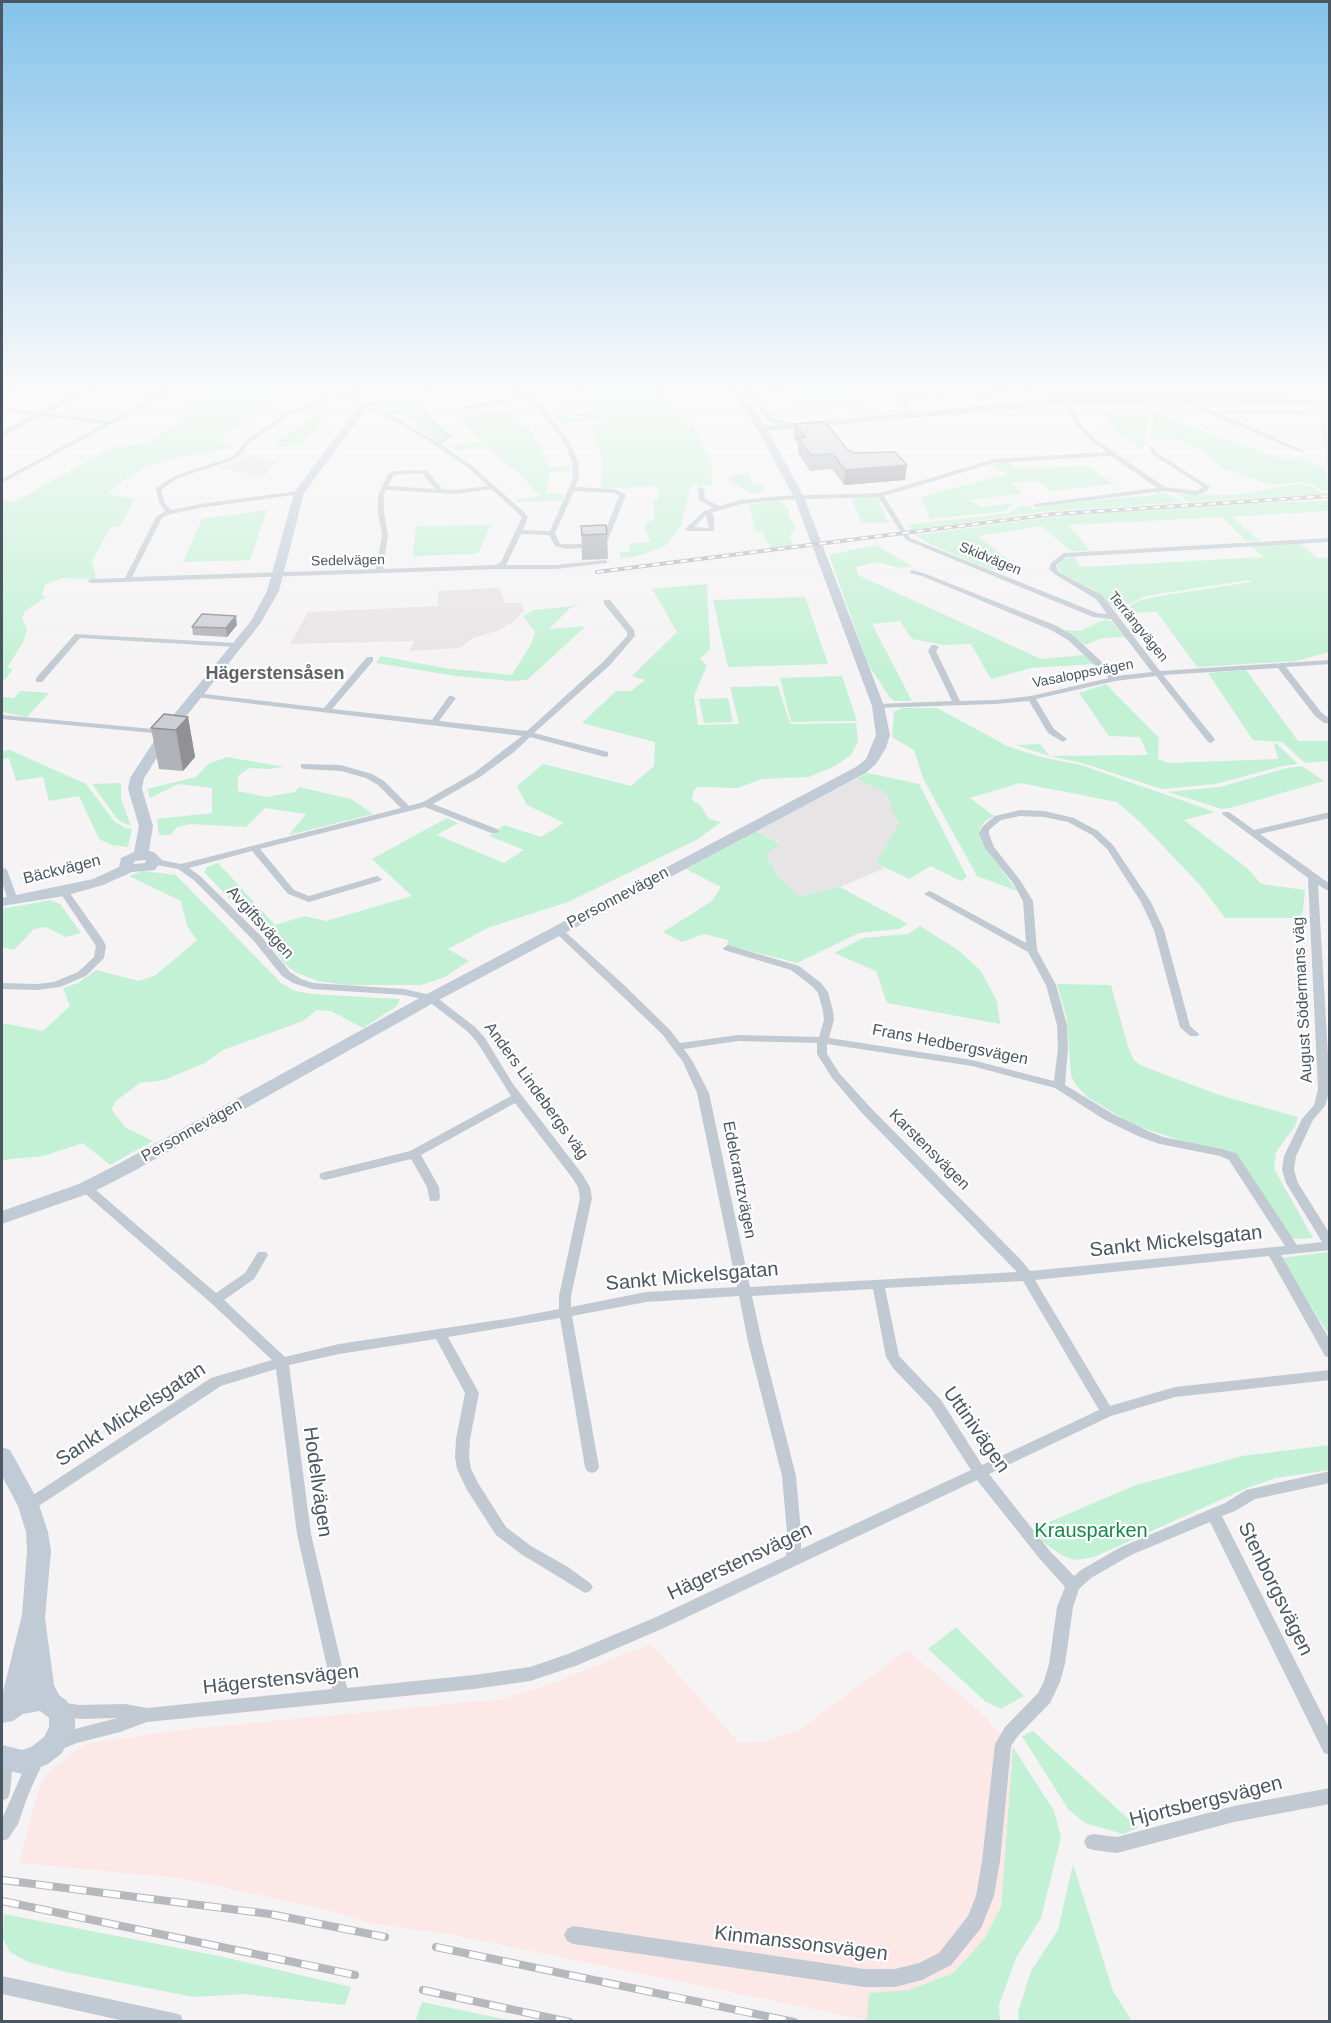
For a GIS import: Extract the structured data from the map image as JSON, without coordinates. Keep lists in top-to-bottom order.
{
  "streets": {
    "street": [
      "Skidvägen",
      "Sedelvägen",
      "Terrängvägen",
      "Vasaloppsvägen",
      "Bäckvägen",
      "Personnevägen",
      "Avgiftsvägen",
      "August Södermans väg",
      "Frans Hedbergsvägen",
      "Anders Lindebergs väg",
      "Karstensvägen",
      "Edelcrantzvägen",
      "Sankt Mickelsgatan",
      "Uttinivägen",
      "Hodellvägen",
      "Hägerstensvägen",
      "Stenborgsvägen",
      "Hjortsbergsvägen",
      "Kinmanssonsvägen"
    ]
  },
  "crossings": [
    ["Skidvägen", "Terrängvägen"],
    ["Terrängvägen", "Vasaloppsvägen"],
    ["Vasaloppsvägen", "Personnevägen"],
    ["Personnevägen", "Avgiftsvägen"],
    ["Personnevägen", "Anders Lindebergs väg"],
    ["Personnevägen", "Edelcrantzvägen"],
    ["Avgiftsvägen", "Anders Lindebergs väg"],
    ["August Södermans väg", "Sankt Mickelsgatan"],
    ["Frans Hedbergsvägen", "Karstensvägen"],
    ["Frans Hedbergsvägen", "Edelcrantzvägen"],
    ["Frans Hedbergsvägen", "Sankt Mickelsgatan"],
    ["Anders Lindebergs väg", "Sankt Mickelsgatan"],
    ["Karstensvägen", "Sankt Mickelsgatan"],
    ["Karstensvägen", "Hägerstensvägen"],
    ["Edelcrantzvägen", "Sankt Mickelsgatan"],
    ["Edelcrantzvägen", "Hägerstensvägen"],
    ["Sankt Mickelsgatan", "Uttinivägen"],
    ["Sankt Mickelsgatan", "Hodellvägen"],
    ["Uttinivägen", "Hägerstensvägen"],
    ["Uttinivägen", "Kinmanssonsvägen"],
    ["Hodellvägen", "Hägerstensvägen"]
  ],
  "districts": ["Hägerstensåsen"],
  "parks": ["Krausparken"]
}
